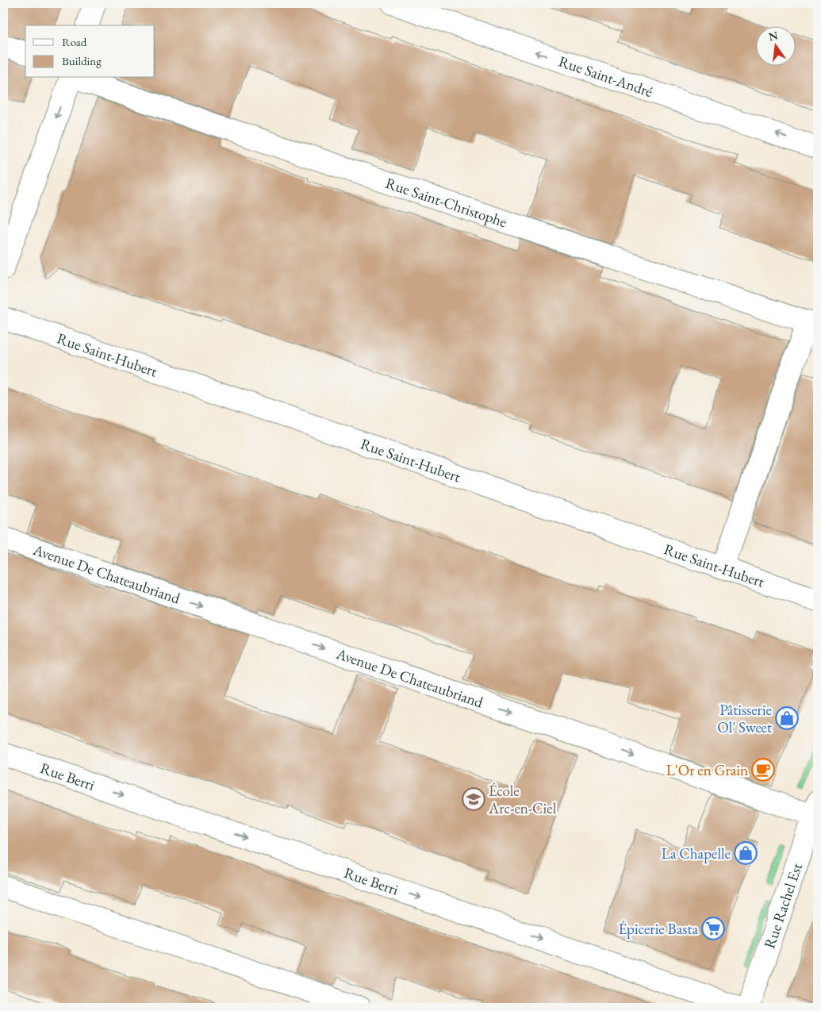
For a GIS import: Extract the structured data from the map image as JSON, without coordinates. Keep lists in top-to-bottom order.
{
  "streets": {
    "street": [
      "Rue Saint-André",
      "Rue Saint-Christophe",
      "Rue Saint-Hubert",
      "Avenue De Chateaubriand",
      "Rue Berri",
      "Rue Rachel Est"
    ]
  },
  "crossings": [
    ["Avenue De Chateaubriand", "Rue Rachel Est"]
  ],
  "one_way": ["Rue Saint-André", "Avenue De Chateaubriand"],
  "places": {
    "shop": ["Pâtisserie Ol' Sweet", "La Chapelle"],
    "cafe": ["L'Or en Grain"],
    "school or university": ["École Arc-en-Ciel"],
    "supermarket": ["Épicerie Basta"]
  },
  "legend": ["Road", "Building"],
  "north": "top"
}
